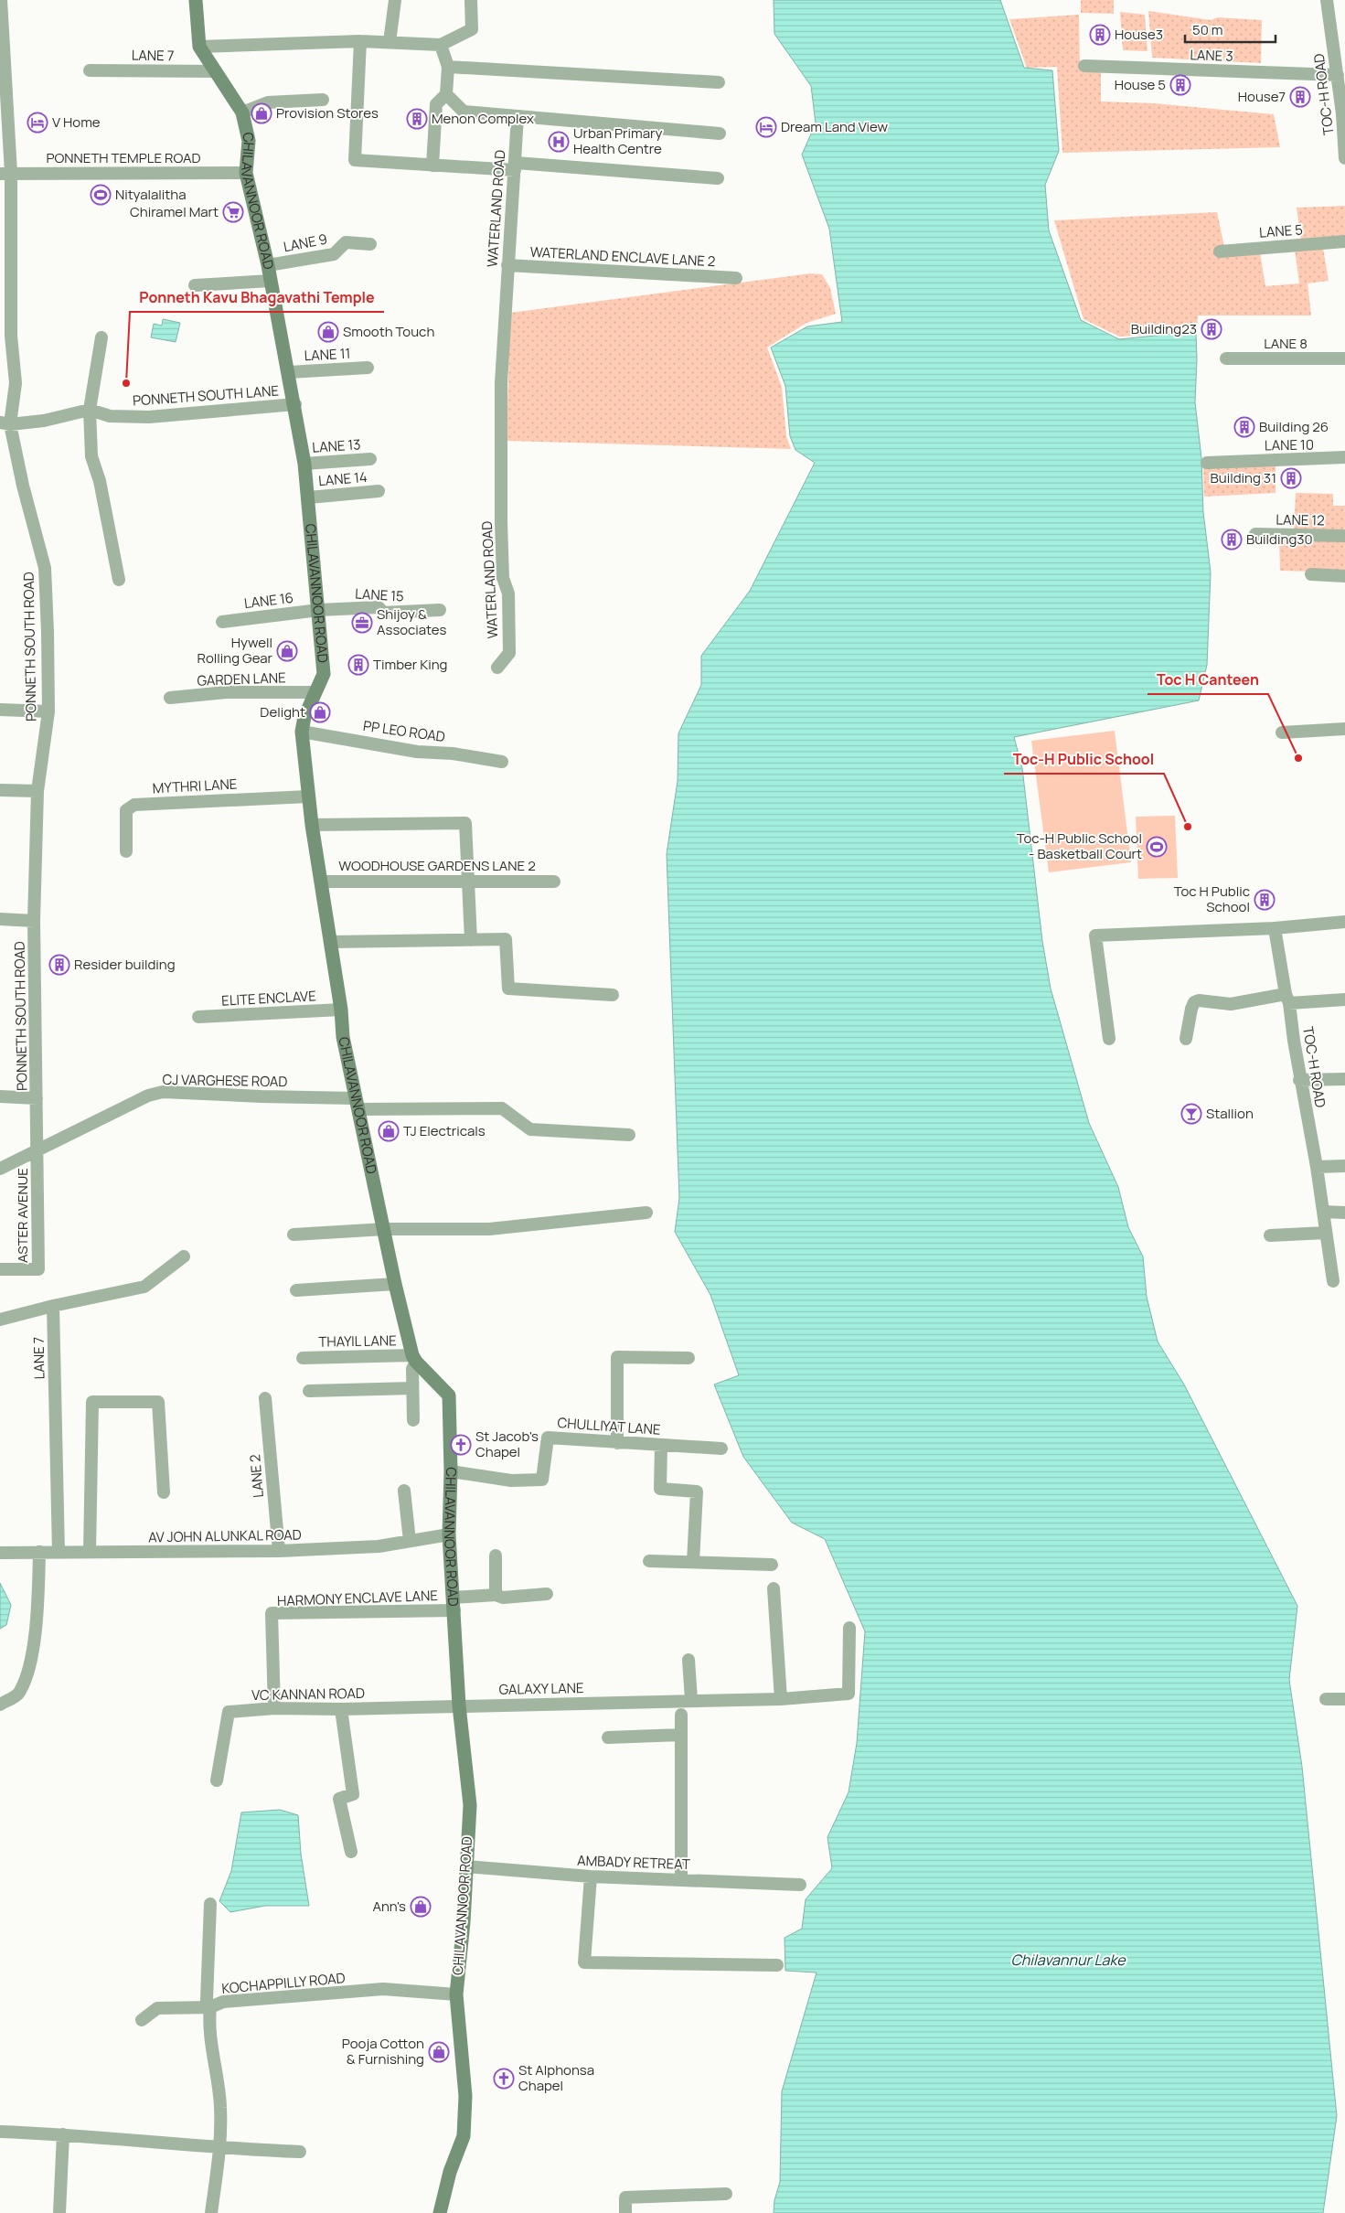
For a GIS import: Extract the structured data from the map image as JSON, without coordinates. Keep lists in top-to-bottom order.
{
  "streets": {
    "street": [
      "LANE 7",
      "LANE 3",
      "TOC-H ROAD",
      "PONNETH TEMPLE ROAD",
      "CHILAVANNOOR ROAD",
      "WATERLAND ROAD",
      "LANE 5",
      "LANE 9",
      "WATERLAND ENCLAVE LANE 2",
      "LANE 8",
      "LANE 11",
      "PONNETH SOUTH LANE",
      "LANE 10",
      "LANE 13",
      "LANE 14",
      "LANE 12",
      "LANE 15",
      "LANE 16",
      "PONNETH SOUTH ROAD",
      "GARDEN LANE",
      "PP LEO ROAD",
      "MYTHRI LANE",
      "WOODHOUSE GARDENS LANE 2",
      "ELITE ENCLAVE",
      "CJ VARGHESE ROAD",
      "ASTER AVENUE",
      "THAYIL LANE",
      "CHULLIYAT LANE",
      "LANE 2",
      "AV JOHN ALUNKAL ROAD",
      "HARMONY ENCLAVE LANE",
      "GALAXY LANE",
      "VC KANNAN ROAD",
      "AMBADY RETREAT",
      "KOCHAPPILLY ROAD"
    ]
  },
  "crossings": [
    ["LANE 7", "CHILAVANNOOR ROAD"],
    ["LANE 7", "AV JOHN ALUNKAL ROAD"],
    ["LANE 3", "TOC-H ROAD"],
    ["PONNETH TEMPLE ROAD", "CHILAVANNOOR ROAD"],
    ["PONNETH TEMPLE ROAD", "PONNETH SOUTH ROAD"],
    ["CHILAVANNOOR ROAD", "LANE 9"],
    ["CHILAVANNOOR ROAD", "LANE 11"],
    ["CHILAVANNOOR ROAD", "PONNETH SOUTH LANE"],
    ["CHILAVANNOOR ROAD", "LANE 13"],
    ["CHILAVANNOOR ROAD", "LANE 14"],
    ["CHILAVANNOOR ROAD", "LANE 15"],
    ["CHILAVANNOOR ROAD", "LANE 16"],
    ["CHILAVANNOOR ROAD", "GARDEN LANE"],
    ["CHILAVANNOOR ROAD", "PP LEO ROAD"],
    ["CHILAVANNOOR ROAD", "MYTHRI LANE"],
    ["CHILAVANNOOR ROAD", "WOODHOUSE GARDENS LANE 2"],
    ["CHILAVANNOOR ROAD", "ELITE ENCLAVE"],
    ["CHILAVANNOOR ROAD", "CJ VARGHESE ROAD"],
    ["CHILAVANNOOR ROAD", "THAYIL LANE"],
    ["CHILAVANNOOR ROAD", "CHULLIYAT LANE"],
    ["CHILAVANNOOR ROAD", "AV JOHN ALUNKAL ROAD"],
    ["CHILAVANNOOR ROAD", "HARMONY ENCLAVE LANE"],
    ["CHILAVANNOOR ROAD", "GALAXY LANE"],
    ["CHILAVANNOOR ROAD", "VC KANNAN ROAD"],
    ["CHILAVANNOOR ROAD", "AMBADY RETREAT"],
    ["CHILAVANNOOR ROAD", "KOCHAPPILLY ROAD"],
    ["WATERLAND ROAD", "WATERLAND ENCLAVE LANE 2"],
    ["PONNETH SOUTH LANE", "PONNETH SOUTH ROAD"],
    ["LANE 15", "LANE 16"],
    ["PONNETH SOUTH ROAD", "CJ VARGHESE ROAD"],
    ["PONNETH SOUTH ROAD", "ASTER AVENUE"],
    ["CJ VARGHESE ROAD", "ASTER AVENUE"],
    ["LANE 2", "AV JOHN ALUNKAL ROAD"],
    ["HARMONY ENCLAVE LANE", "VC KANNAN ROAD"],
    ["GALAXY LANE", "VC KANNAN ROAD"]
  ],
  "water": ["Chilavannur Lake"],
  "places": {
    "building": [
      "House3",
      "House 5",
      "House7",
      "Menon Complex",
      "Building23",
      "Building 26",
      "Building 31",
      "Building30",
      "Timber King",
      "Toc H Public School",
      "Resider building"
    ],
    "shop": [
      "Provision Stores",
      "Smooth Touch",
      "Hywell Rolling Gear",
      "Delight",
      "TJ Electricals",
      "Ann's",
      "Pooja Cotton & Furnishing"
    ],
    "hotel": ["V Home", "Dream Land View"],
    "hospital": ["Urban Primary Health Centre"],
    "sports": ["Nityalalitha", "Toc-H Public School - Basketball Court"],
    "supermarket": ["Chiramel Mart"],
    "other": ["Ponneth Kavu Bhagavathi Temple", "Toc H Canteen", "Toc-H Public School"],
    "office": ["Shijoy & Associates"],
    "bar": ["Stallion"],
    "church": ["St Jacob's Chapel", "St Alphonsa Chapel"]
  },
  "scale_bar": "50 m"
}
